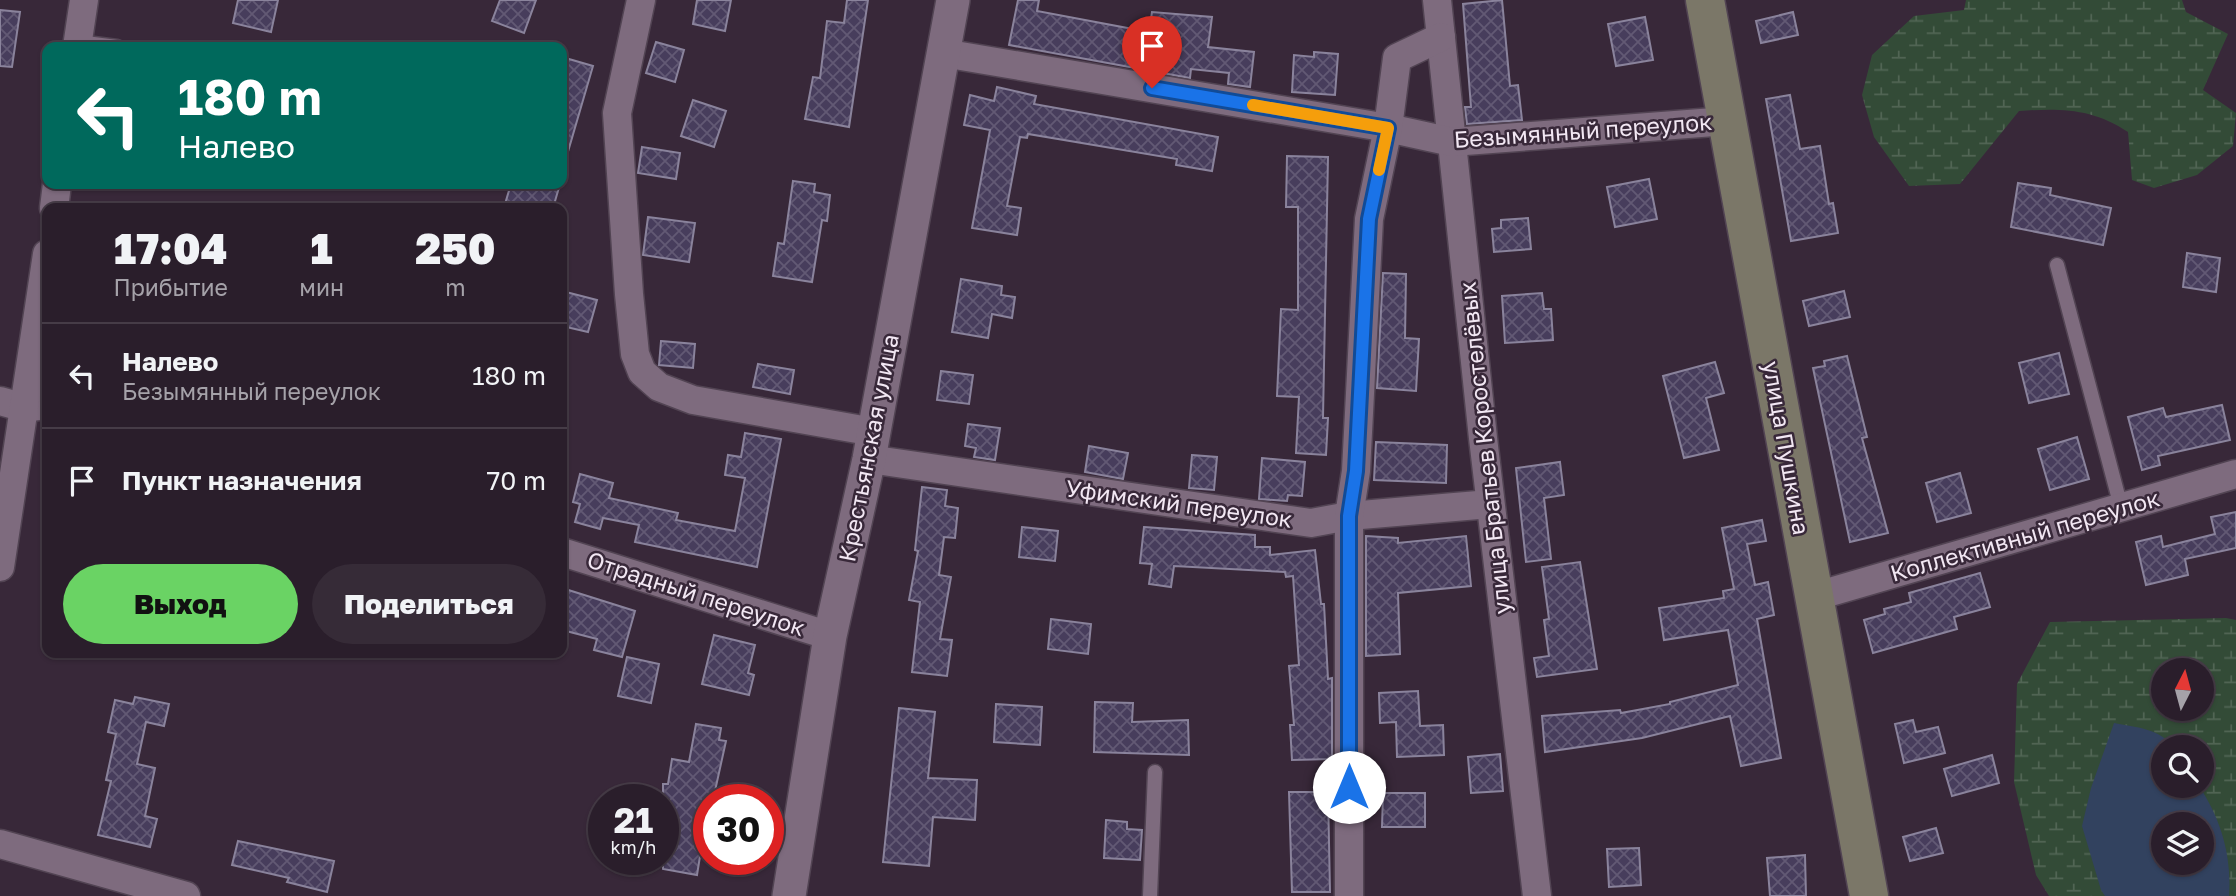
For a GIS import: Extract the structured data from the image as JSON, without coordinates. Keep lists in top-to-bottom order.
{
  "streets": {
    "main road": ["улица Пушкина"],
    "street": [
      "Безымянный переулок",
      "Крестьянская улица",
      "улица Братьев Коростелёвых",
      "Уфимский переулок",
      "Коллективный переулок",
      "Отрадный переулок"
    ]
  },
  "crossings": [
    ["Безымянный переулок", "Крестьянская улица"],
    ["Безымянный переулок", "улица Братьев Коростелёвых"],
    ["Безымянный переулок", "улица Пушкина"],
    ["Крестьянская улица", "Уфимский переулок"],
    ["Крестьянская улица", "Отрадный переулок"],
    ["улица Братьев Коростелёвых", "Уфимский переулок"],
    ["улица Пушкина", "Коллективный переулок"]
  ],
  "north": "top",
  "page": {
    "turn": ["180 m", "Налево"],
    "eta": [
      "17:04",
      "Прибытие",
      "1",
      "мин",
      "250",
      "m"
    ],
    "list": [
      {
        "name": "Налево",
        "note": "Безымянный переулок",
        "value": "180 m"
      },
      {
        "name": "Пункт назначения",
        "value": "70 m"
      }
    ],
    "buttons": ["Выход", "Поделиться"],
    "speed": "21 km/h",
    "limit": "30"
  }
}
